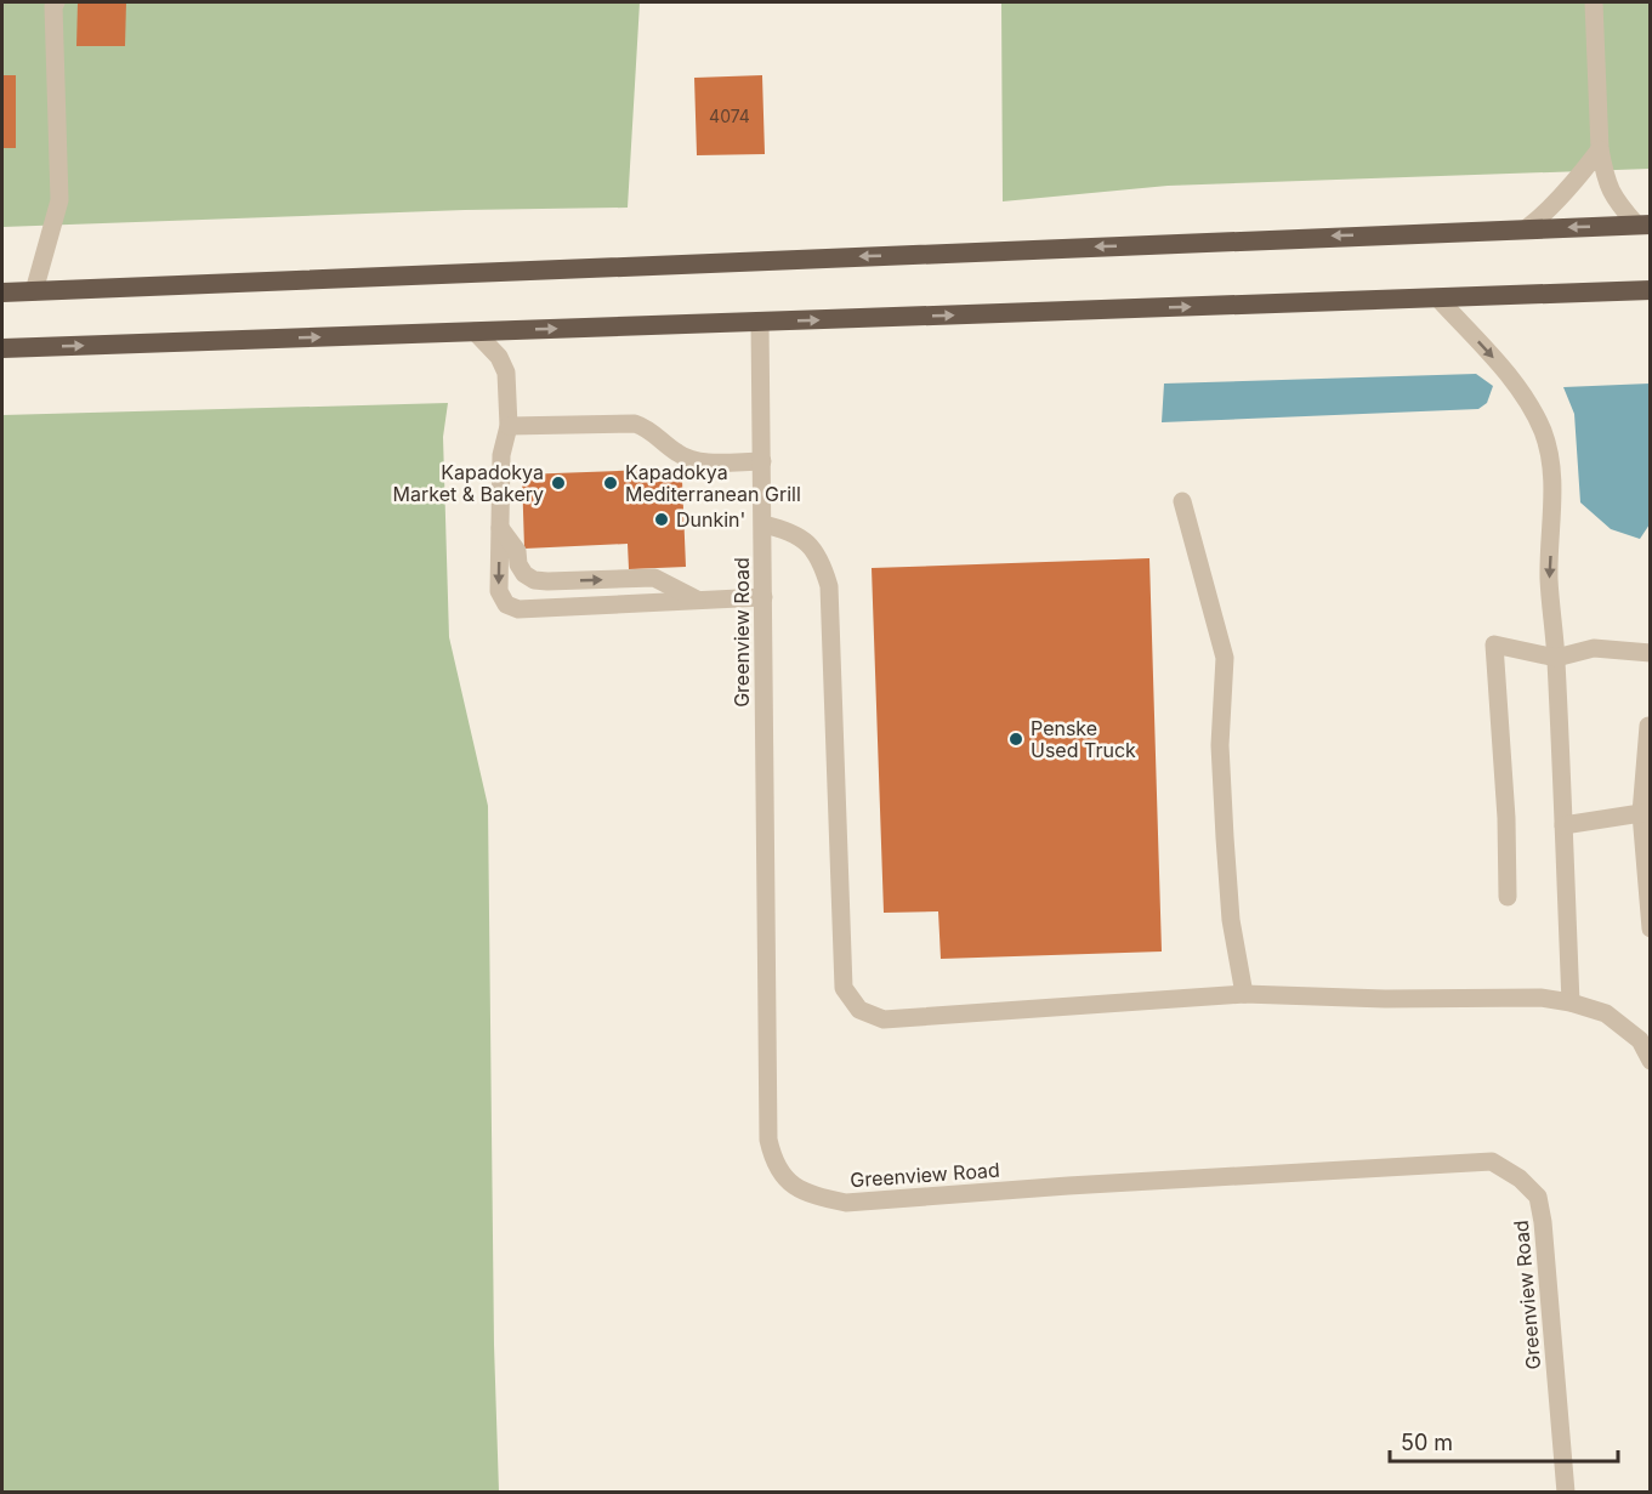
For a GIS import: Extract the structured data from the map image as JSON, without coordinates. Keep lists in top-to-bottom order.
{
  "streets": {
    "street": ["Greenview Road"]
  },
  "places": [
    "Kapadokya Market & Bakery",
    "Kapadokya Mediterranean Grill",
    "Dunkin'",
    "Penske Used Truck"
  ],
  "house_numbers": ["4074"],
  "scale_bar": "50 m"
}
